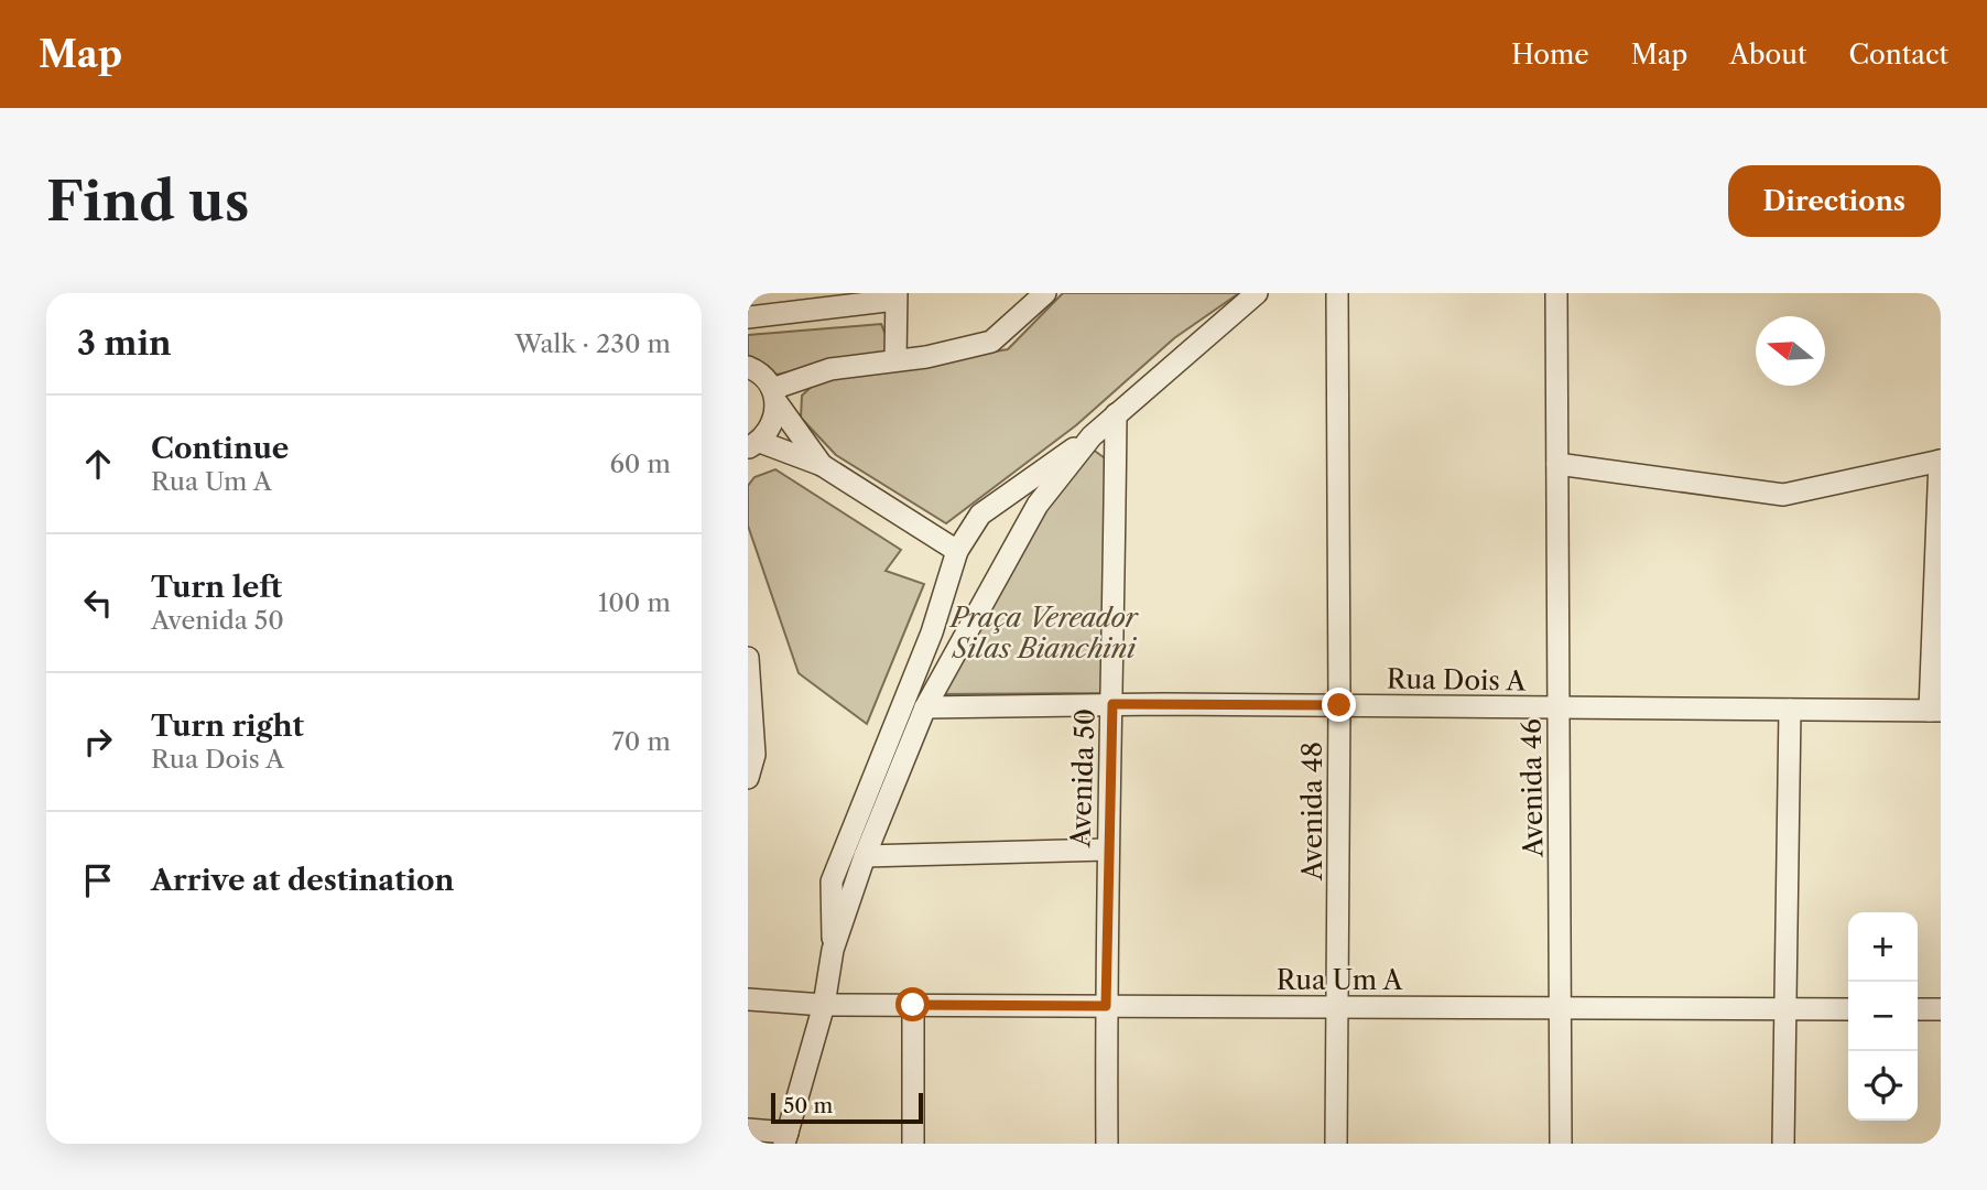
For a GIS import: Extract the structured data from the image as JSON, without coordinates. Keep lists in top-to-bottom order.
{
  "streets": {
    "street": [
      "Rua Dois A",
      "Avenida 50",
      "Avenida 46",
      "Avenida 48",
      "Rua Um A"
    ]
  },
  "crossings": [
    ["Rua Dois A", "Avenida 50"],
    ["Rua Dois A", "Avenida 46"],
    ["Rua Dois A", "Avenida 48"],
    ["Avenida 50", "Rua Um A"],
    ["Avenida 46", "Rua Um A"],
    ["Avenida 48", "Rua Um A"]
  ],
  "parks": ["Praça Vereador Silas Bianchini"],
  "scale_bar": "50 m",
  "north": "left",
  "page": {
    "header": "Map",
    "nav": [
      "Home",
      "Map",
      "About",
      "Contact"
    ],
    "buttons": "Directions",
    "title": "Find us",
    "heading": ["3 min", "Walk · 230 m"],
    "list": [
      ["Continue", "Rua Um A", "60 m"],
      ["Turn left", "Avenida 50", "100 m"],
      ["Turn right", "Rua Dois A", "70 m"],
      "Arrive at destination"
    ],
    "map_buttons": ["+", "−"],
    "scale": "50 m"
  }
}
